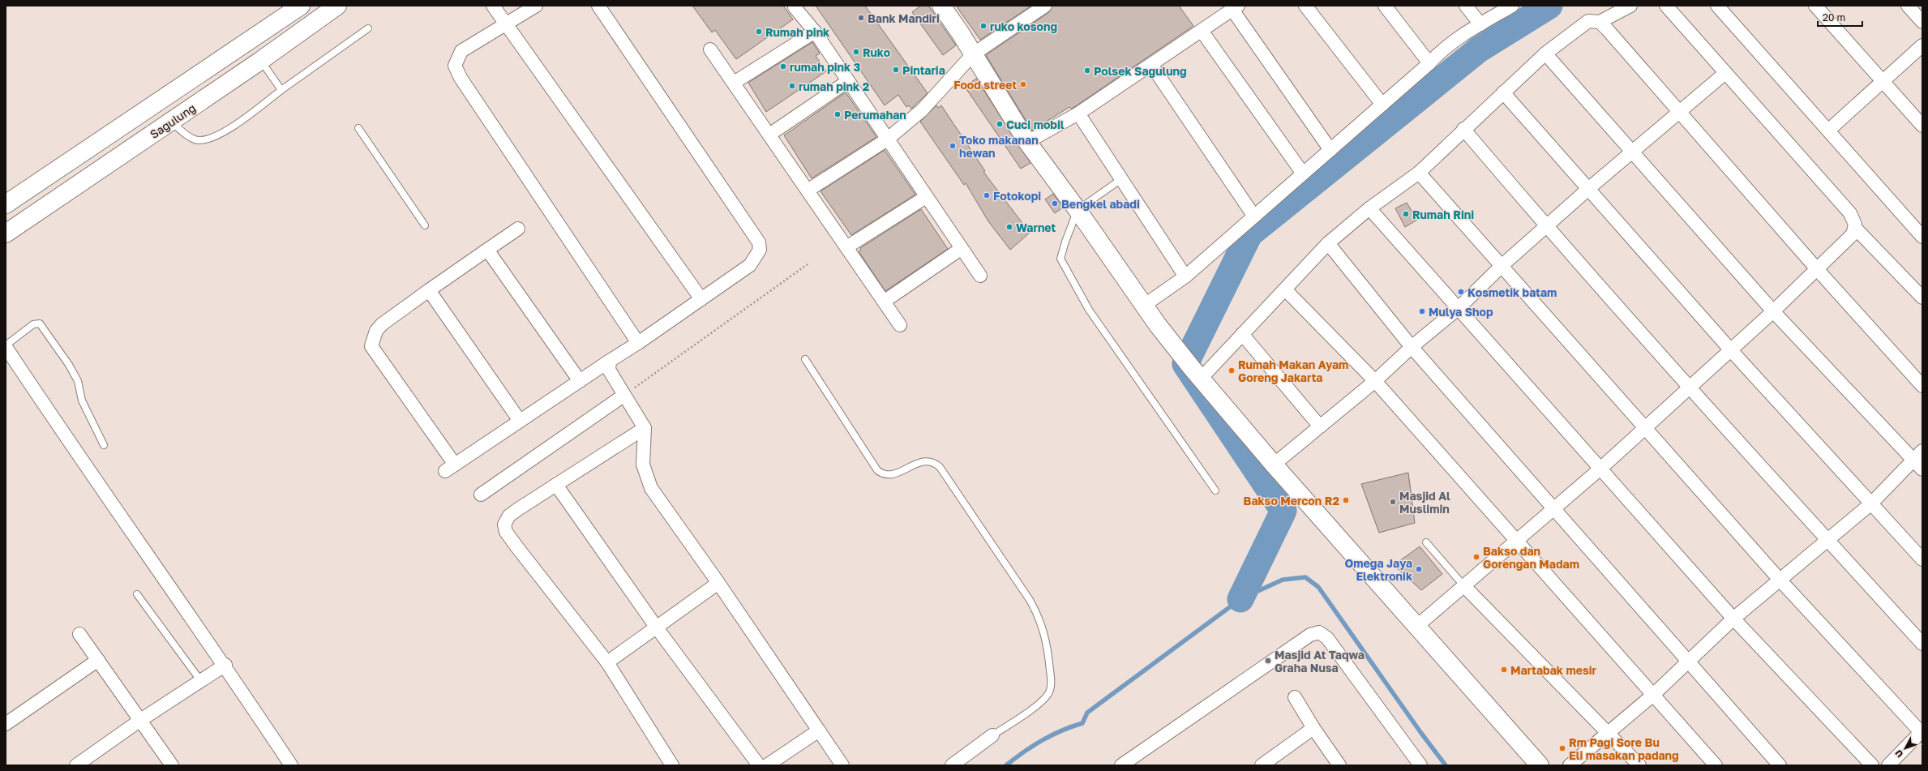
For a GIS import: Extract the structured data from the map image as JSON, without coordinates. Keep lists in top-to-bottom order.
{
  "streets": {
    "street": ["Sagulung"]
  },
  "places": [
    "Bank Mandiri",
    "ruko kosong",
    "Rumah pink",
    "Ruko",
    "rumah pink 3",
    "Pintaria",
    "Polsek Sagulung",
    "Food street",
    "rumah pink 2",
    "Perumahan",
    "Cuci mobil",
    "Toko makanan hewan",
    "Fotokopi",
    "Bengkel abadi",
    "Rumah Rini",
    "Warnet",
    "Kosmetik batam",
    "Mulya Shop",
    "Rumah Makan Ayam Goreng Jakarta",
    "Bakso Mercon R2",
    "Masjid Al Muslimin",
    "Bakso dan Gorengan Madam",
    "Omega Jaya Elektronik",
    "Masjid At Taqwa Graha Nusa",
    "Martabak mesir",
    "Rm Pagi Sore Bu Eli masakan padang"
  ],
  "scale_bar": "20 m",
  "north": "bottom left"
}
